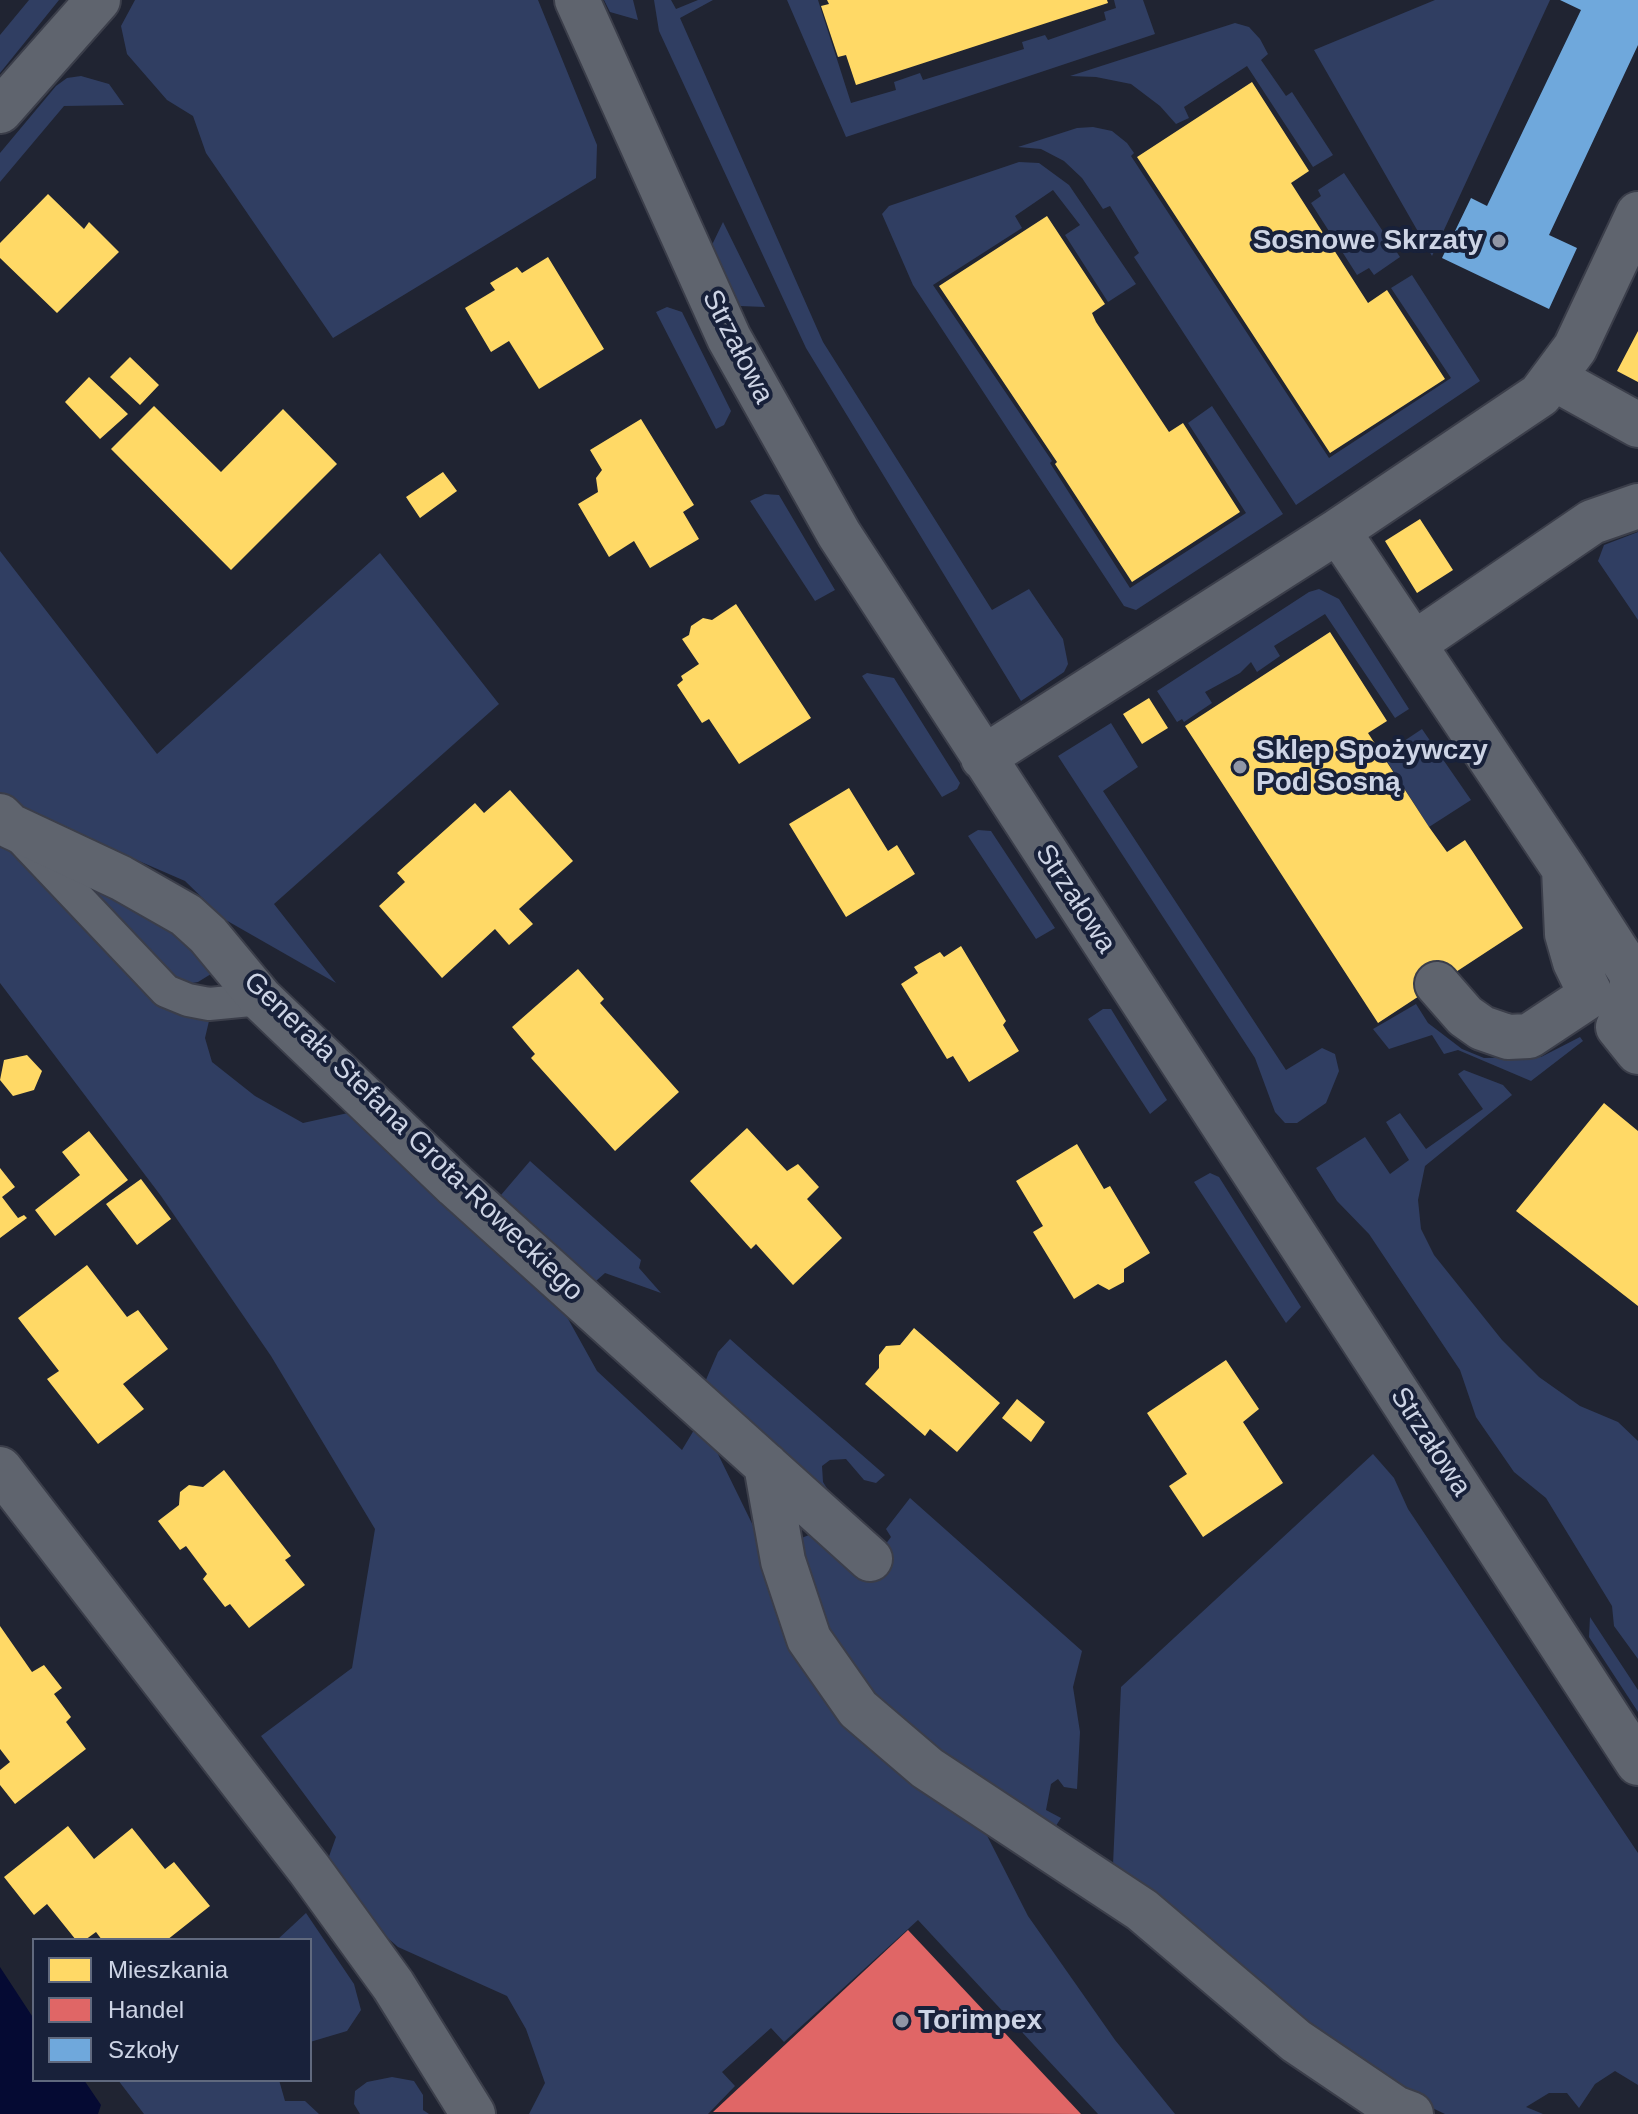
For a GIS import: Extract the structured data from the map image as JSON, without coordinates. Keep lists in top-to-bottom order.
{
  "streets": {
    "street": ["Strzałowa", "Generała Stefana Grota-Roweckiego"]
  },
  "places": ["Sosnowe Skrzaty", "Sklep Spożywczy Pod Sosną", "Torimpex"],
  "legend": ["Mieszkania", "Handel", "Szkoły"]
}
